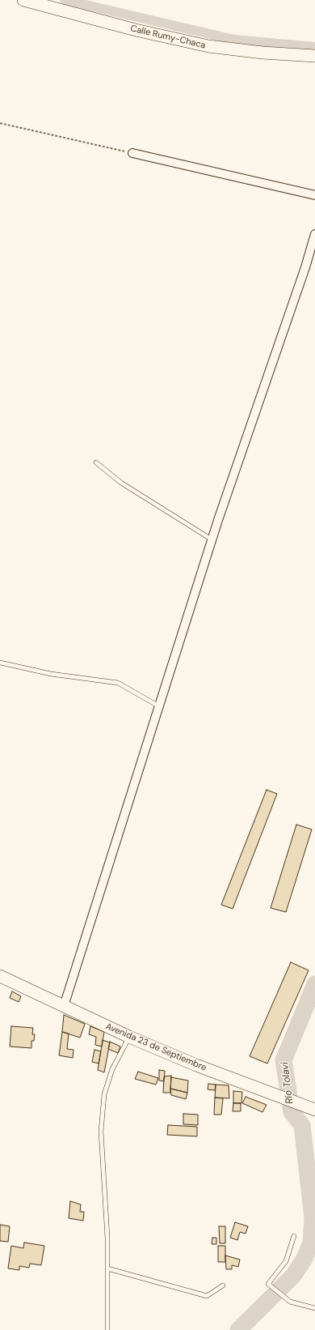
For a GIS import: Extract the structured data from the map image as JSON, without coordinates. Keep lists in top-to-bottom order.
{
  "streets": {
    "main road": ["Calle Rumy-Chaca", "Avenida 23 de Septiembre"]
  },
  "water": ["Río Tolavi"]
}
